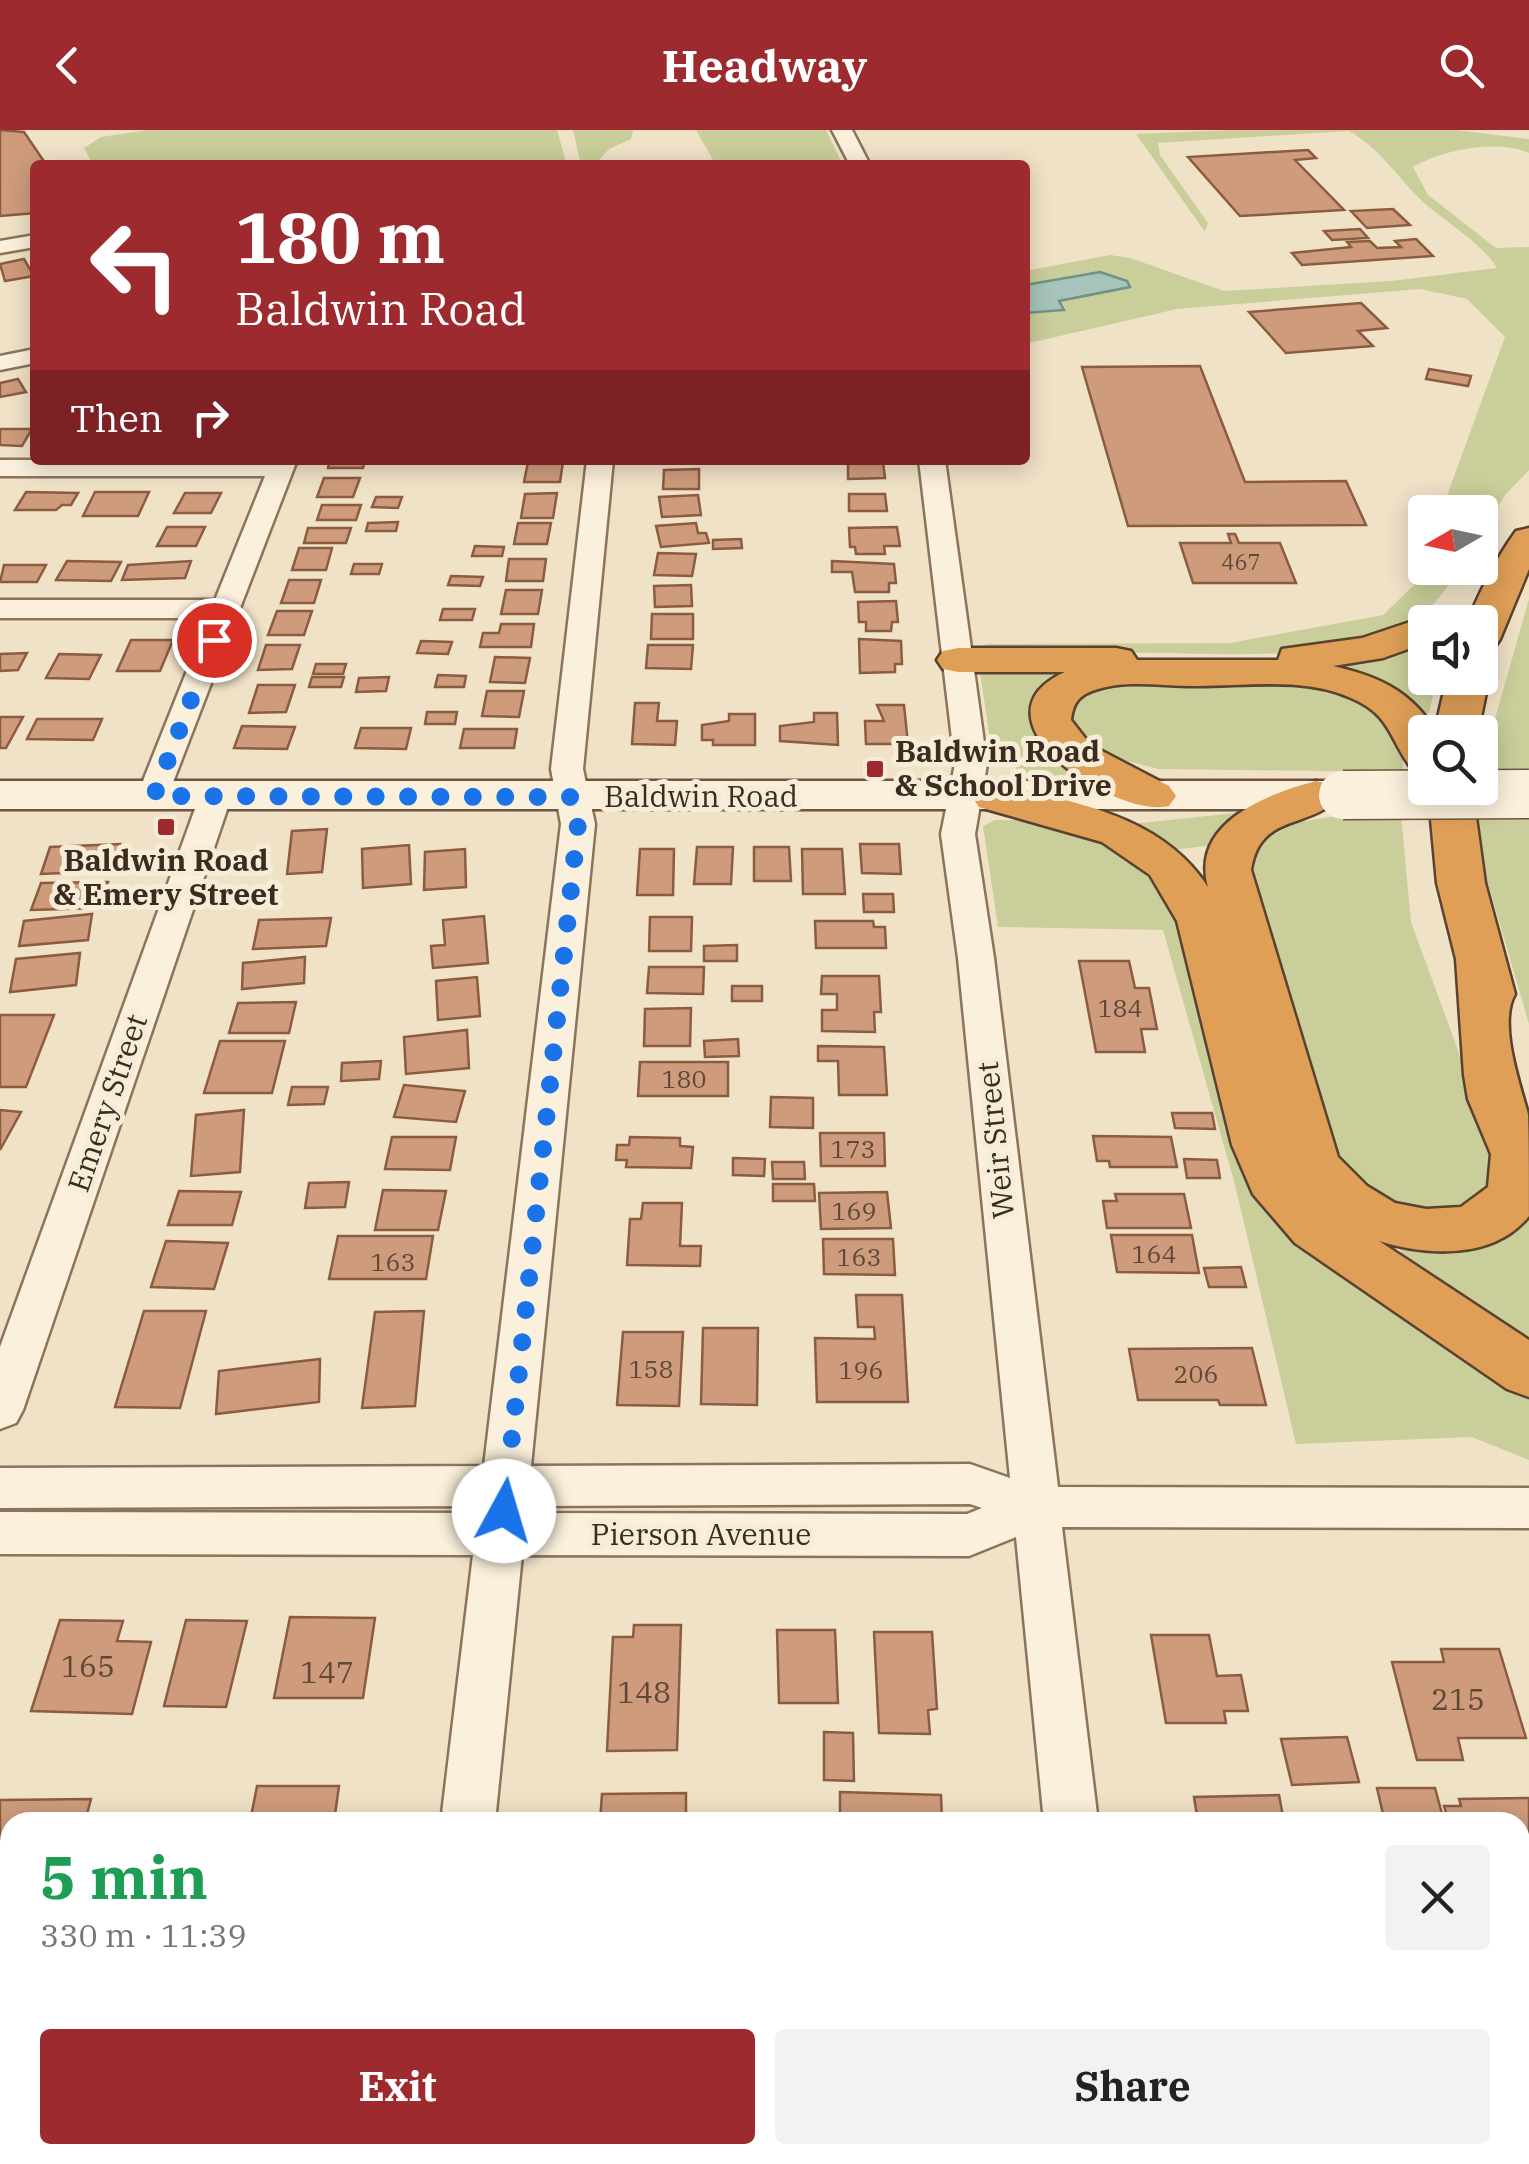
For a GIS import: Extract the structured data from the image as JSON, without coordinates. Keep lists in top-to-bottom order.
{
  "streets": {
    "main road": ["Baldwin Road"],
    "street": ["Emery Street", "Weir Street", "Pierson Avenue"]
  },
  "crossings": [
    ["Baldwin Road", "Emery Street"],
    ["Baldwin Road", "Weir Street"],
    ["Weir Street", "Pierson Avenue"]
  ],
  "places": {
    "transit": ["Baldwin Road & School Drive", "Baldwin Road & Emery Street"]
  },
  "house_numbers": [
    "467",
    "184",
    "180",
    "173",
    "169",
    "164",
    "163",
    "163",
    "158",
    "196",
    "206",
    "165",
    "147",
    "148",
    "215"
  ],
  "north": "left",
  "page": {
    "header": "Headway",
    "turn": ["180 m", "Baldwin Road"],
    "then": "Then",
    "heading": ["5 min", "330 m · 11:39"],
    "buttons": ["Exit", "Share"]
  }
}
